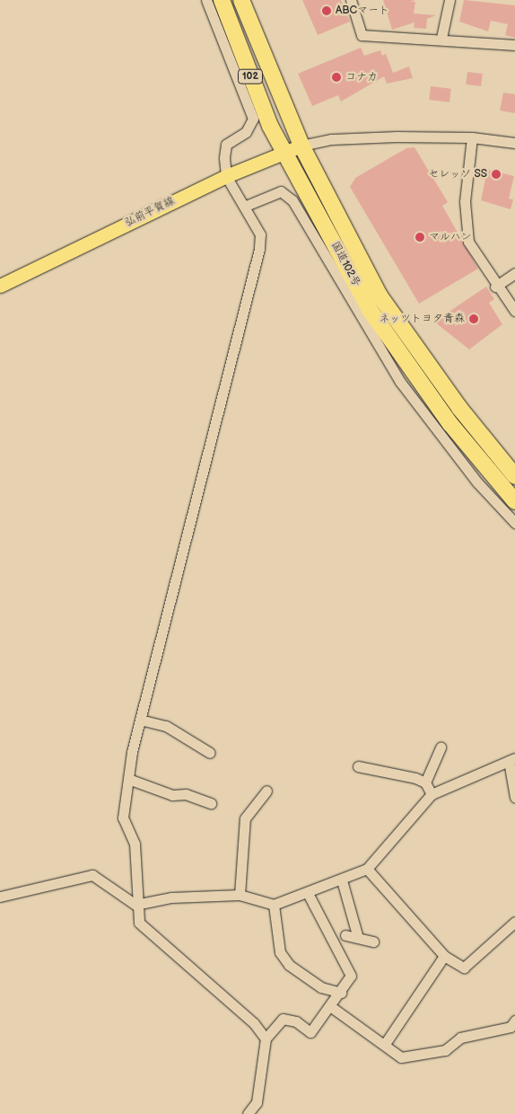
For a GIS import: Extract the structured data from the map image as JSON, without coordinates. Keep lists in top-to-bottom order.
{
  "streets": {
    "highway": ["102", "国道102号"],
    "main road": ["弘前平賀線"]
  },
  "crossings": [
    ["弘前平賀線", "国道102号"]
  ],
  "places": [
    "ABCマート",
    "コナカ",
    "セレッソ SS",
    "マルハン",
    "ネッツトヨタ青森"
  ]
}
